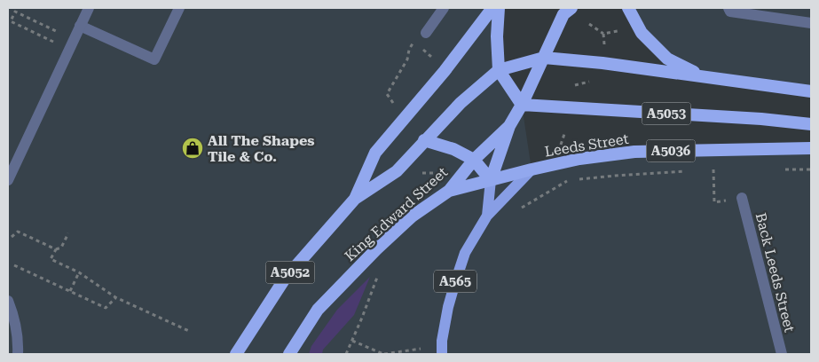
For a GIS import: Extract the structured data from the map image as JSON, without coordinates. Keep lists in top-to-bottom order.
{
  "streets": {
    "highway": [
      "A5053",
      "Leeds Street",
      "A5036",
      "King Edward Street",
      "A5052"
    ],
    "main road": ["A565"],
    "street": ["Back Leeds Street"]
  },
  "crossings": [
    ["Leeds Street", "King Edward Street"],
    ["Leeds Street", "A565"],
    ["King Edward Street", "A5052"]
  ],
  "places": {
    "shop": ["All The Shapes Tile & Co."]
  }
}
